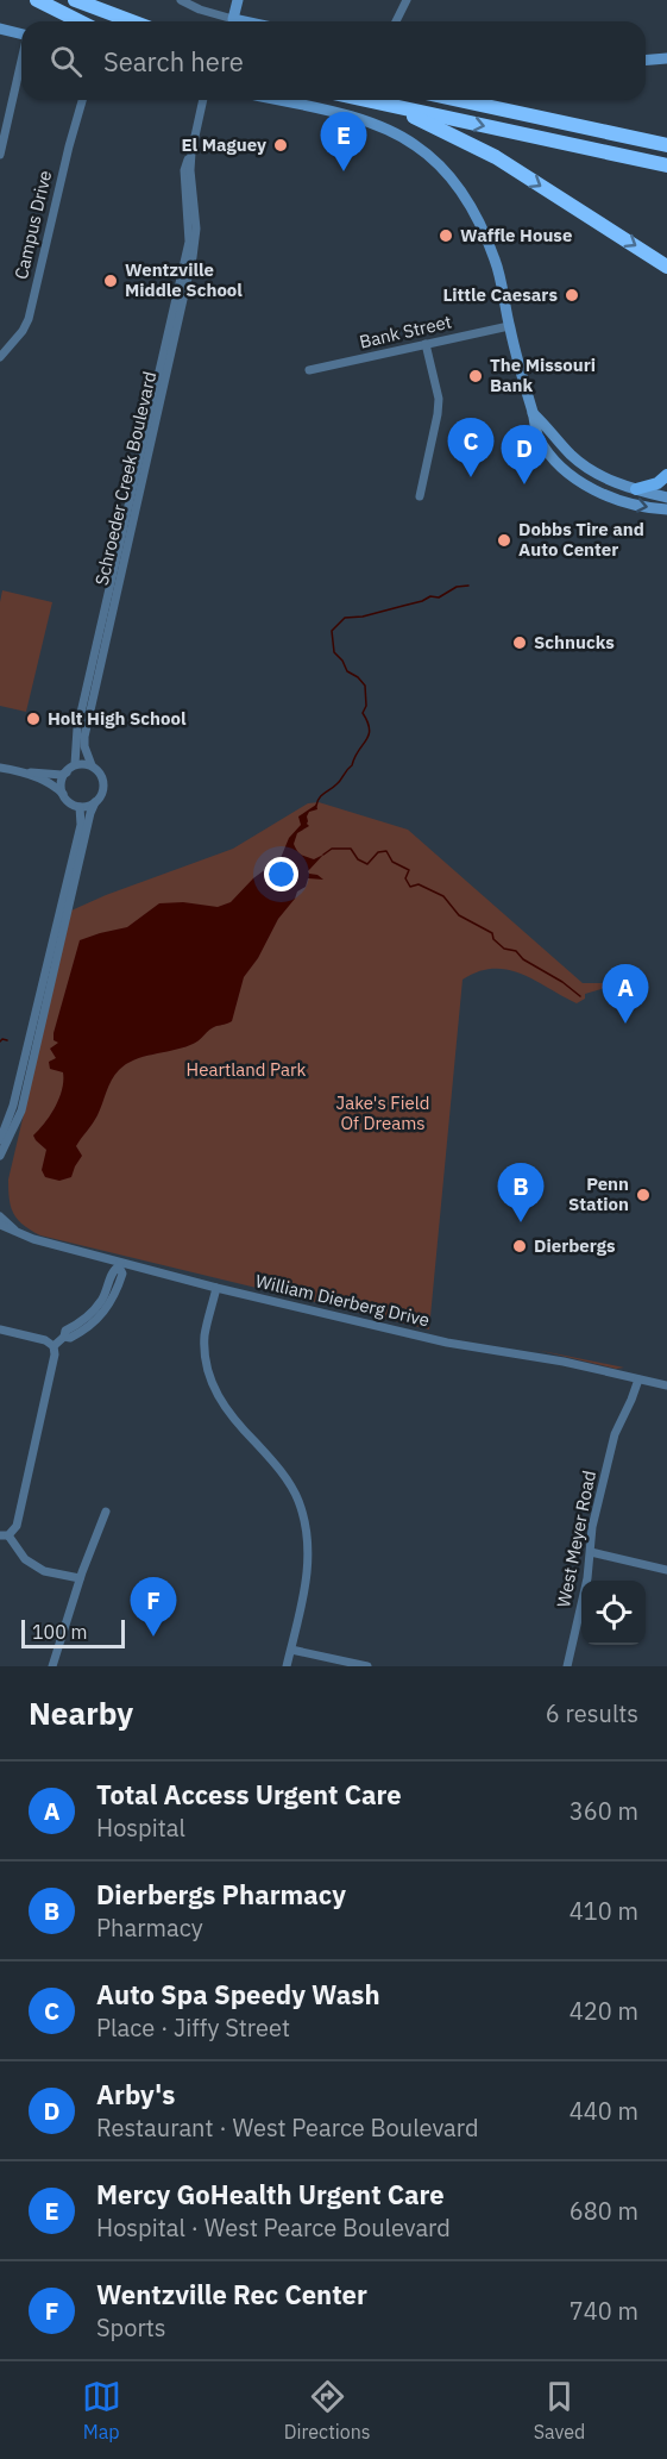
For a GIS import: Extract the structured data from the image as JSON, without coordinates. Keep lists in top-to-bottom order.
{
  "streets": {
    "street": [
      "Campus Drive",
      "Bank Street",
      "Schroeder Creek Boulevard",
      "William Dierberg Drive",
      "West Meyer Road"
    ]
  },
  "crossings": [
    ["William Dierberg Drive", "West Meyer Road"]
  ],
  "parks": ["Heartland Park", "Jake's Field Of Dreams"],
  "places": [
    "El Maguey",
    "Waffle House",
    "Wentzville Middle School",
    "Little Caesars",
    "The Missouri Bank",
    "Dobbs Tire and Auto Center",
    "Schnucks",
    "Holt High School",
    "Penn Station",
    "Dierbergs"
  ],
  "scale_bar": "100 m",
  "page": {
    "search": "Search here",
    "pins": [
      "E",
      "C",
      "D",
      "A",
      "B",
      "F"
    ],
    "scale": "100 m",
    "heading": ["Nearby", "6 results"],
    "list": [
      {
        "mark": "A",
        "name": "Total Access Urgent Care",
        "note": "Hospital",
        "value": "360 m"
      },
      {
        "mark": "B",
        "name": "Dierbergs Pharmacy",
        "note": "Pharmacy",
        "value": "410 m"
      },
      {
        "mark": "C",
        "name": "Auto Spa Speedy Wash",
        "note": "Place · Jiffy Street",
        "value": "420 m"
      },
      {
        "mark": "D",
        "name": "Arby's",
        "note": "Restaurant · West Pearce Boulevard",
        "value": "440 m"
      },
      {
        "mark": "E",
        "name": "Mercy GoHealth Urgent Care",
        "note": "Hospital · West Pearce Boulevard",
        "value": "680 m"
      },
      {
        "mark": "F",
        "name": "Wentzville Rec Center",
        "note": "Sports",
        "value": "740 m"
      }
    ],
    "nav": ["Map", "Directions", "Saved"]
  }
}
